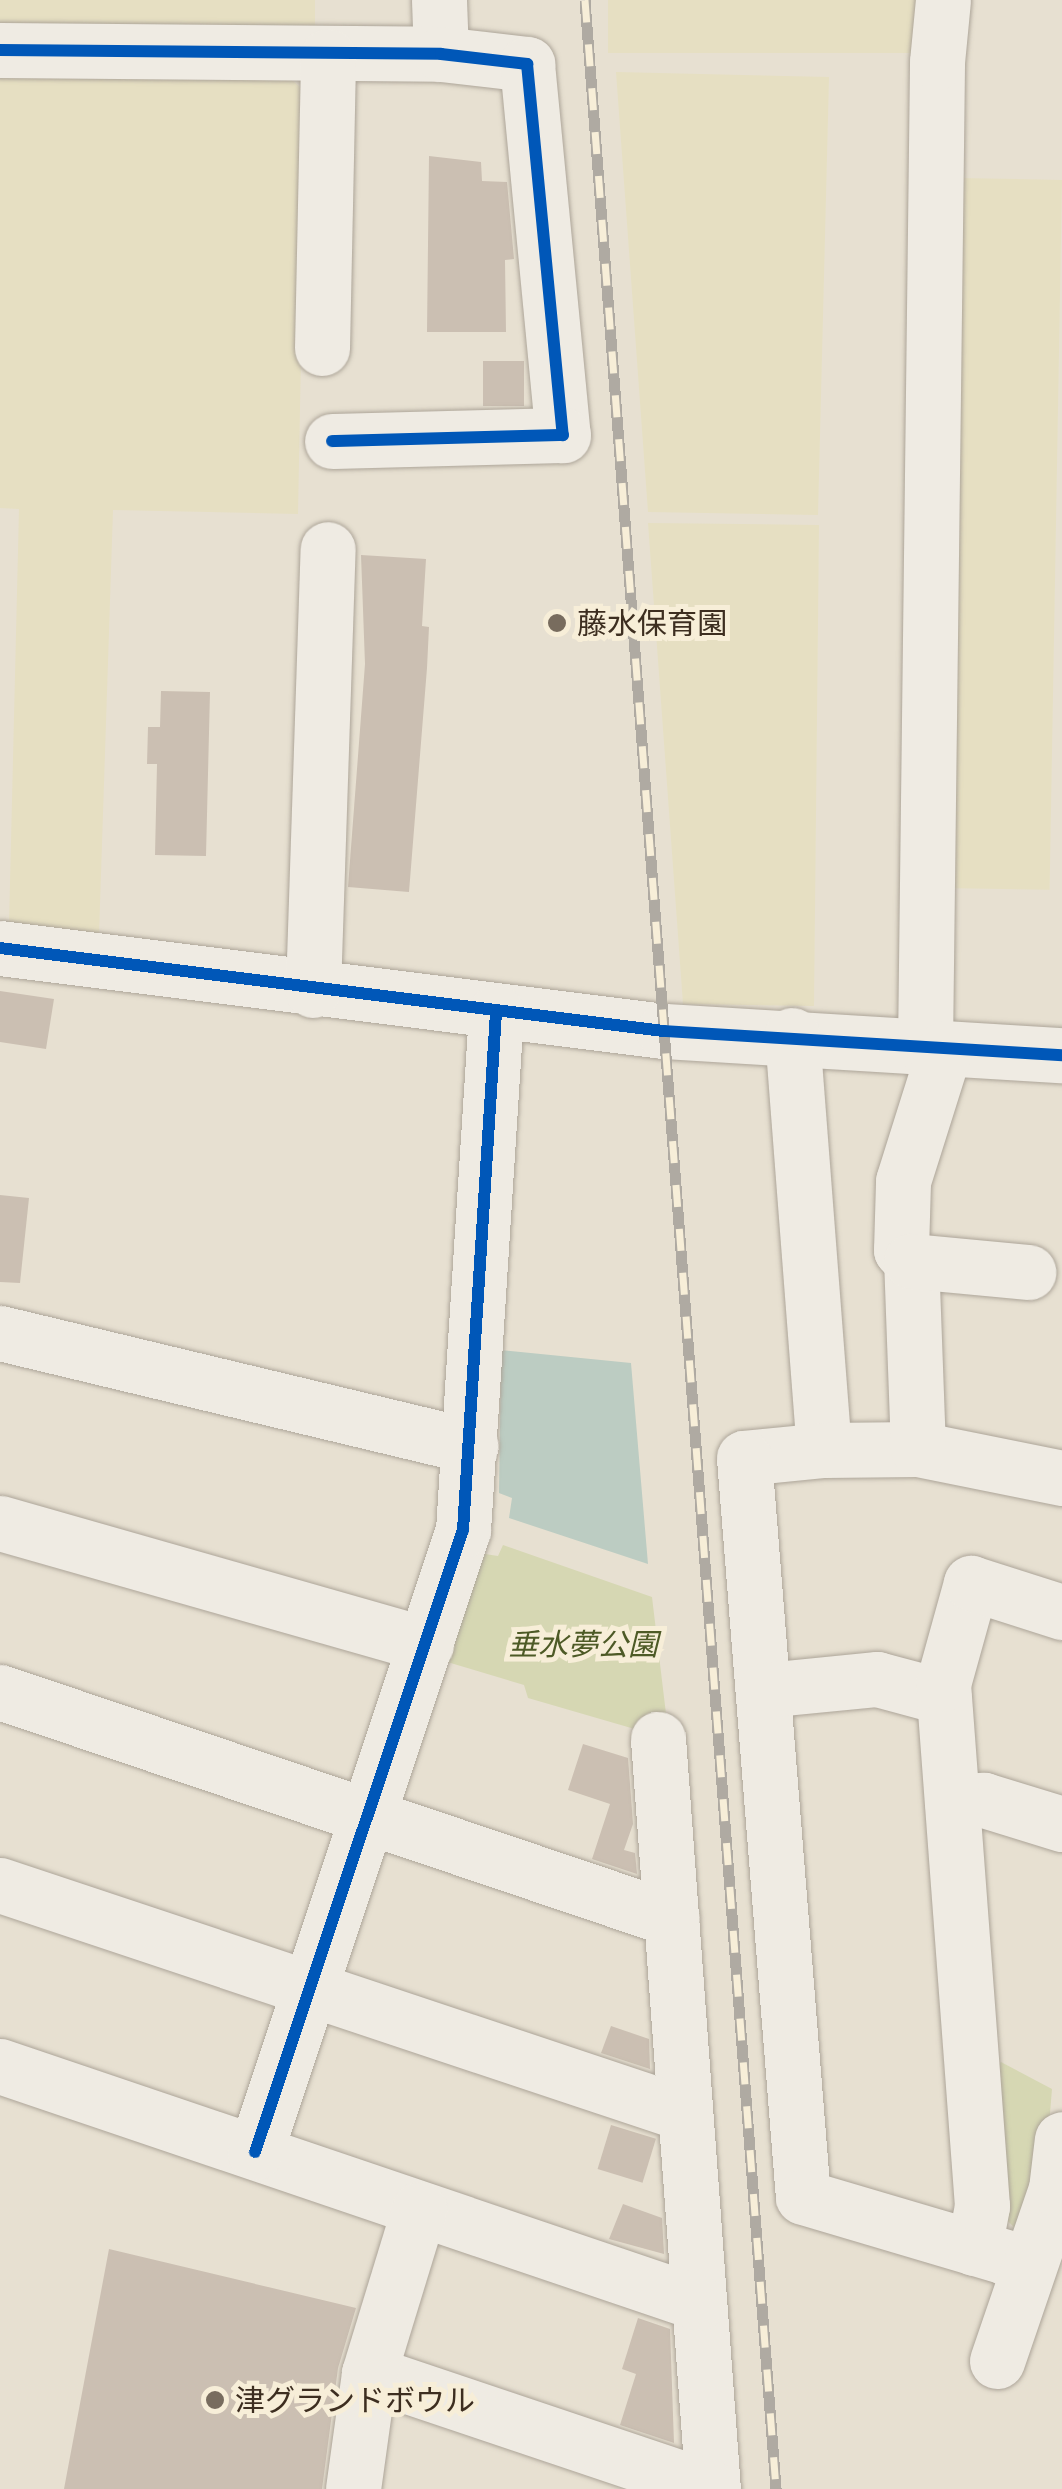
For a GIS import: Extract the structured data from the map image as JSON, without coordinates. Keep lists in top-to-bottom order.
{
  "parks": ["垂水夢公園"],
  "places": ["藤水保育園", "津グランドボウル"]
}
